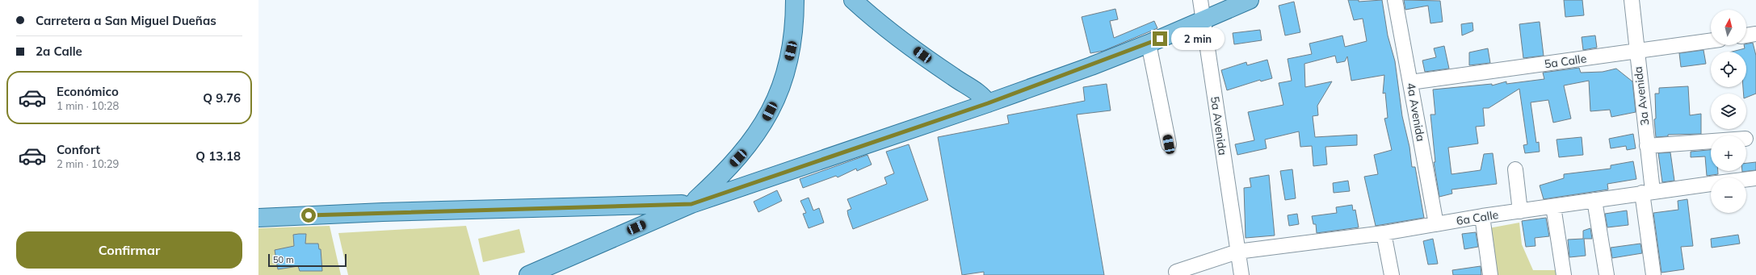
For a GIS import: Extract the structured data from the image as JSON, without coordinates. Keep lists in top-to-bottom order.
{
  "streets": {
    "street": [
      "5a Calle",
      "3a Avenida",
      "4a Avenida",
      "5a Avenida",
      "6a Calle"
    ]
  },
  "crossings": [
    ["5a Calle", "3a Avenida"],
    ["5a Calle", "4a Avenida"],
    ["3a Avenida", "6a Calle"],
    ["4a Avenida", "6a Calle"],
    ["5a Avenida", "6a Calle"]
  ],
  "scale_bar": "50 m",
  "north": "top",
  "page": {
    "banner": ["Carretera a San Miguel Dueñas", "2a Calle"],
    "map_buttons": ["+", "−"],
    "bubble": "2 min",
    "list": [
      {
        "name": "Económico",
        "note": "1 min · 10:28",
        "value": "Q 9.76"
      },
      {
        "name": "Confort",
        "note": "2 min · 10:29",
        "value": "Q 13.18"
      }
    ],
    "buttons": "Confirmar",
    "scale": "50 m"
  }
}
